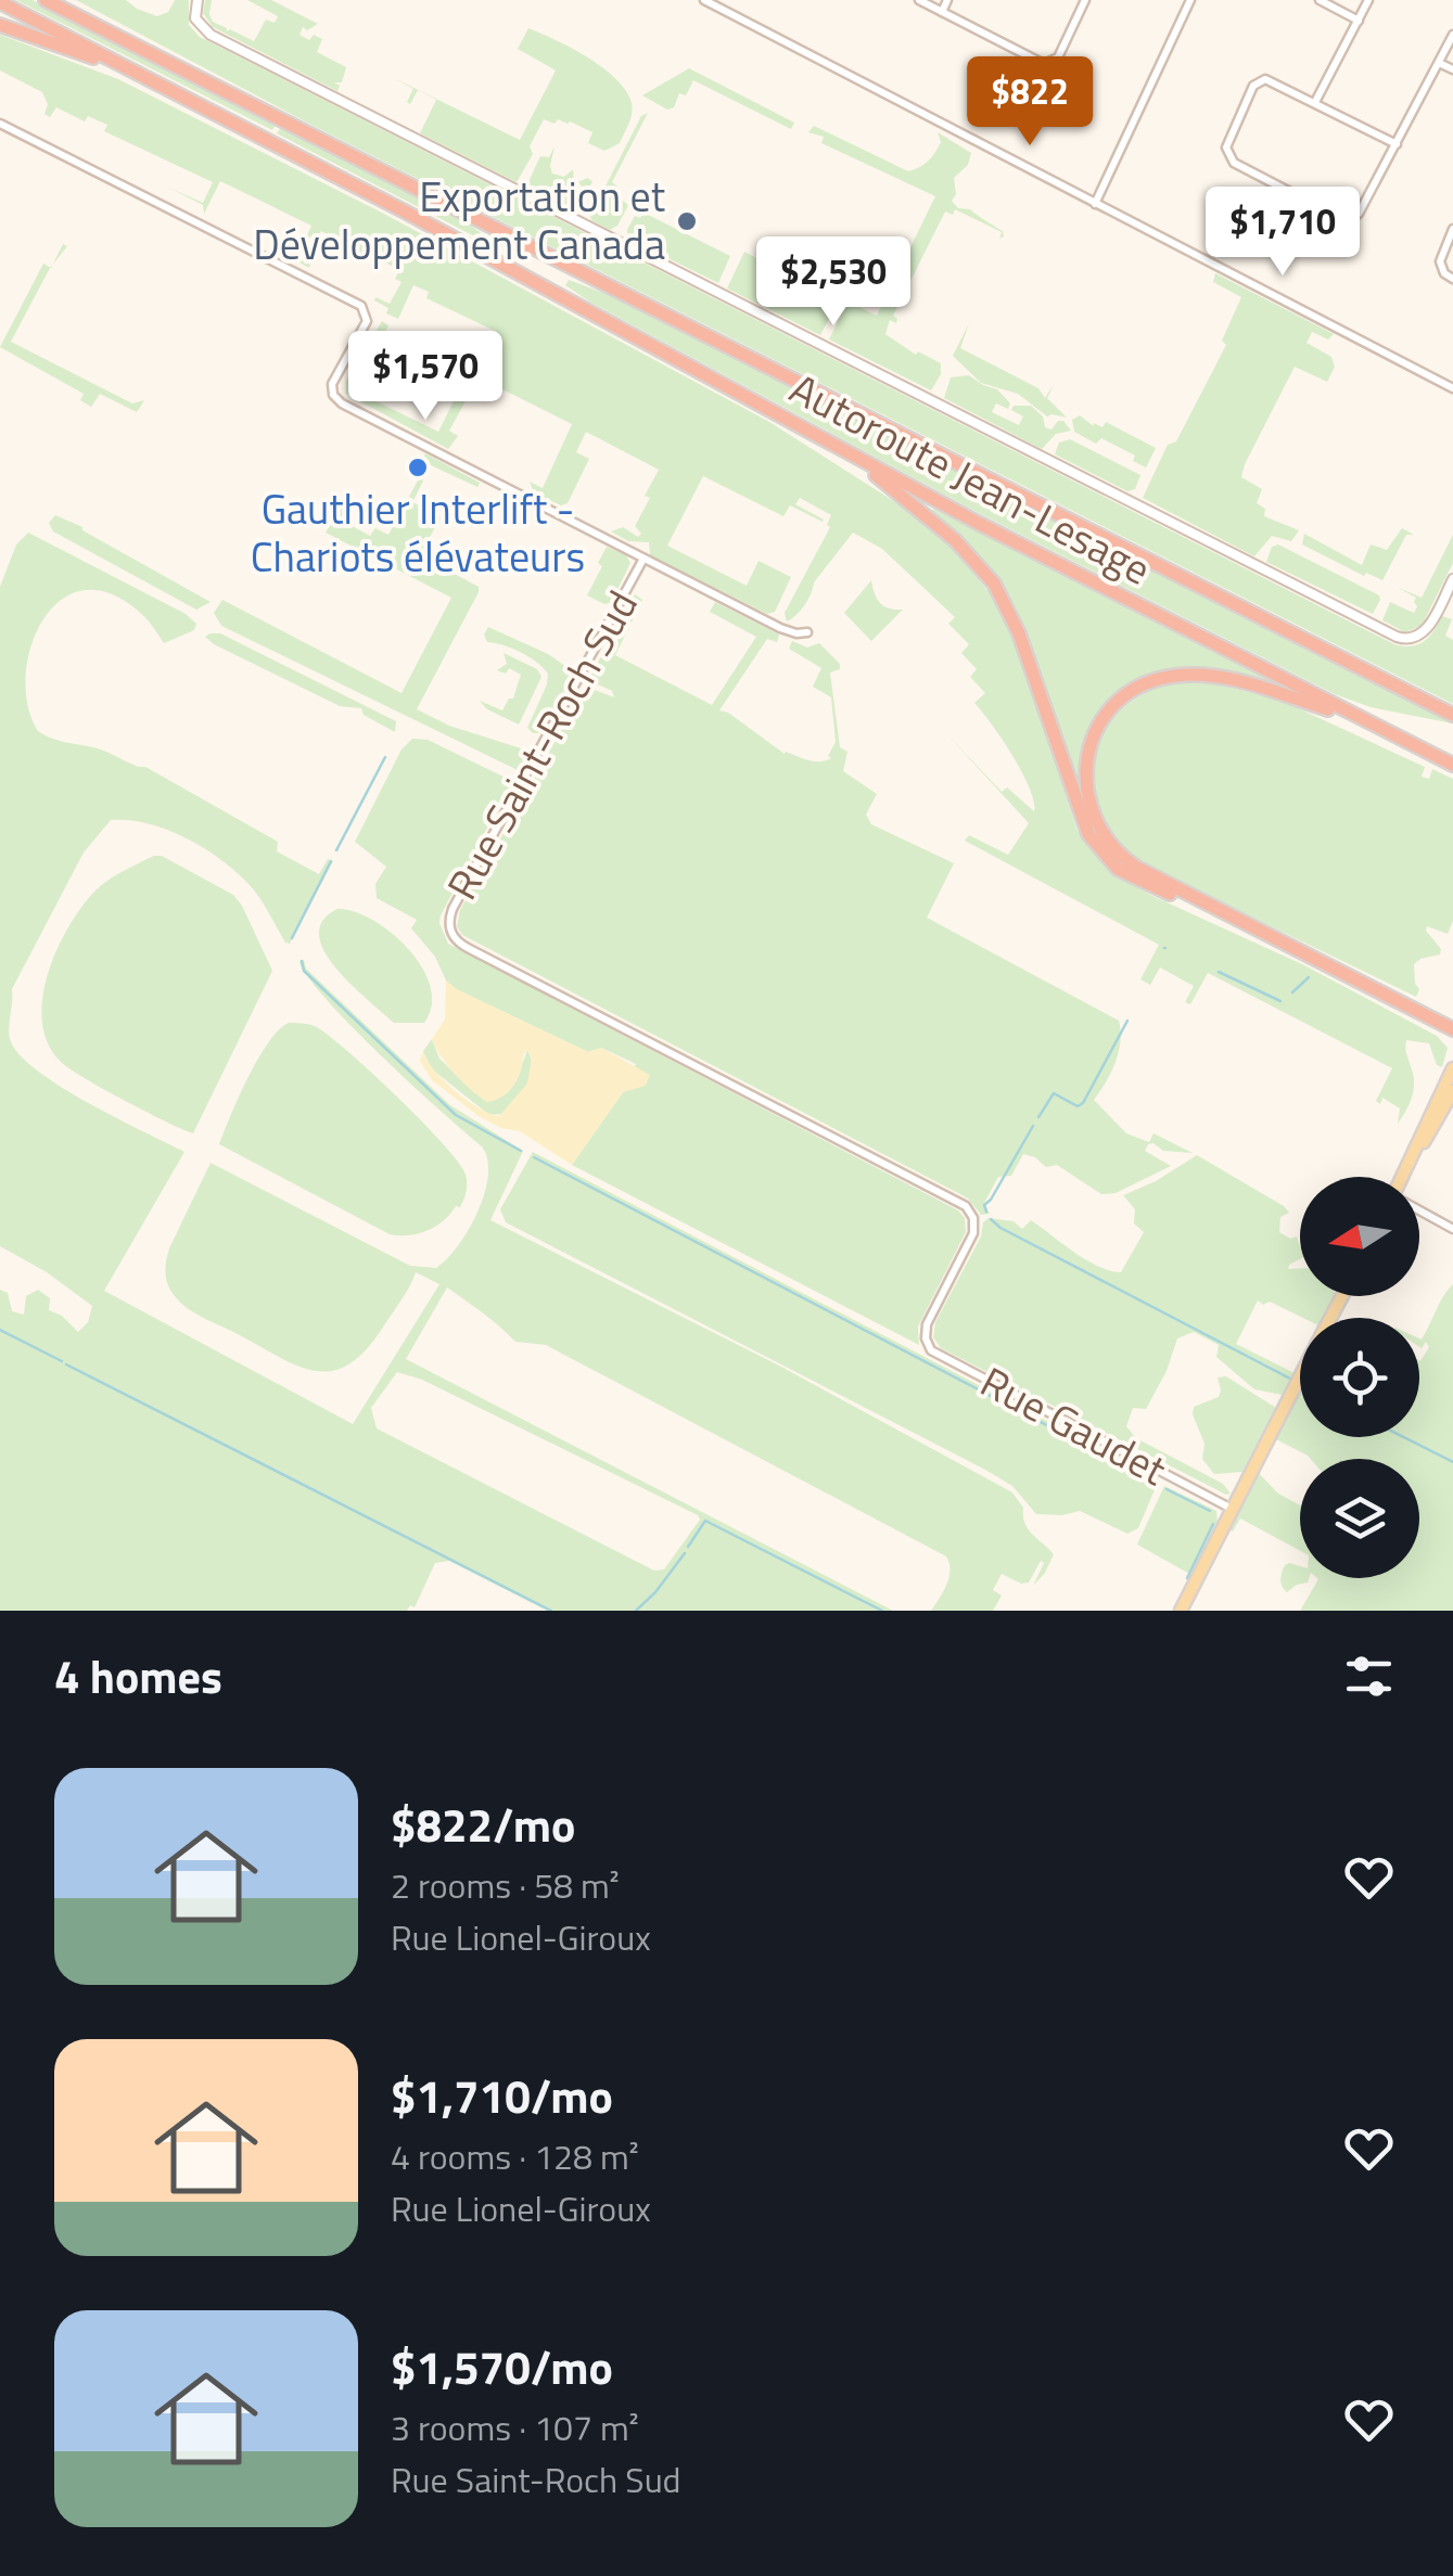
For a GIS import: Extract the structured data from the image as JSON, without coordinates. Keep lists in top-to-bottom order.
{
  "streets": {
    "highway": ["Autoroute Jean-Lesage"],
    "street": ["Rue Saint-Roch Sud", "Rue Gaudet"]
  },
  "crossings": [
    ["Rue Saint-Roch Sud", "Rue Gaudet"]
  ],
  "places": ["Exportation et Développement Canada", "Gauthier Interlift - Chariots élévateurs"],
  "north": "left",
  "page": {
    "price": [
      "$822",
      "$1,710",
      "$2,530",
      "$1,570"
    ],
    "heading": "4 homes",
    "list": [
      {
        "name": "$822/mo",
        "note": "2 rooms · 58 m² · Rue Lionel-Giroux"
      },
      {
        "name": "$1,710/mo",
        "note": "4 rooms · 128 m² · Rue Lionel-Giroux"
      },
      {
        "name": "$1,570/mo",
        "note": "3 rooms · 107 m² · Rue Saint-Roch Sud"
      }
    ]
  }
}
